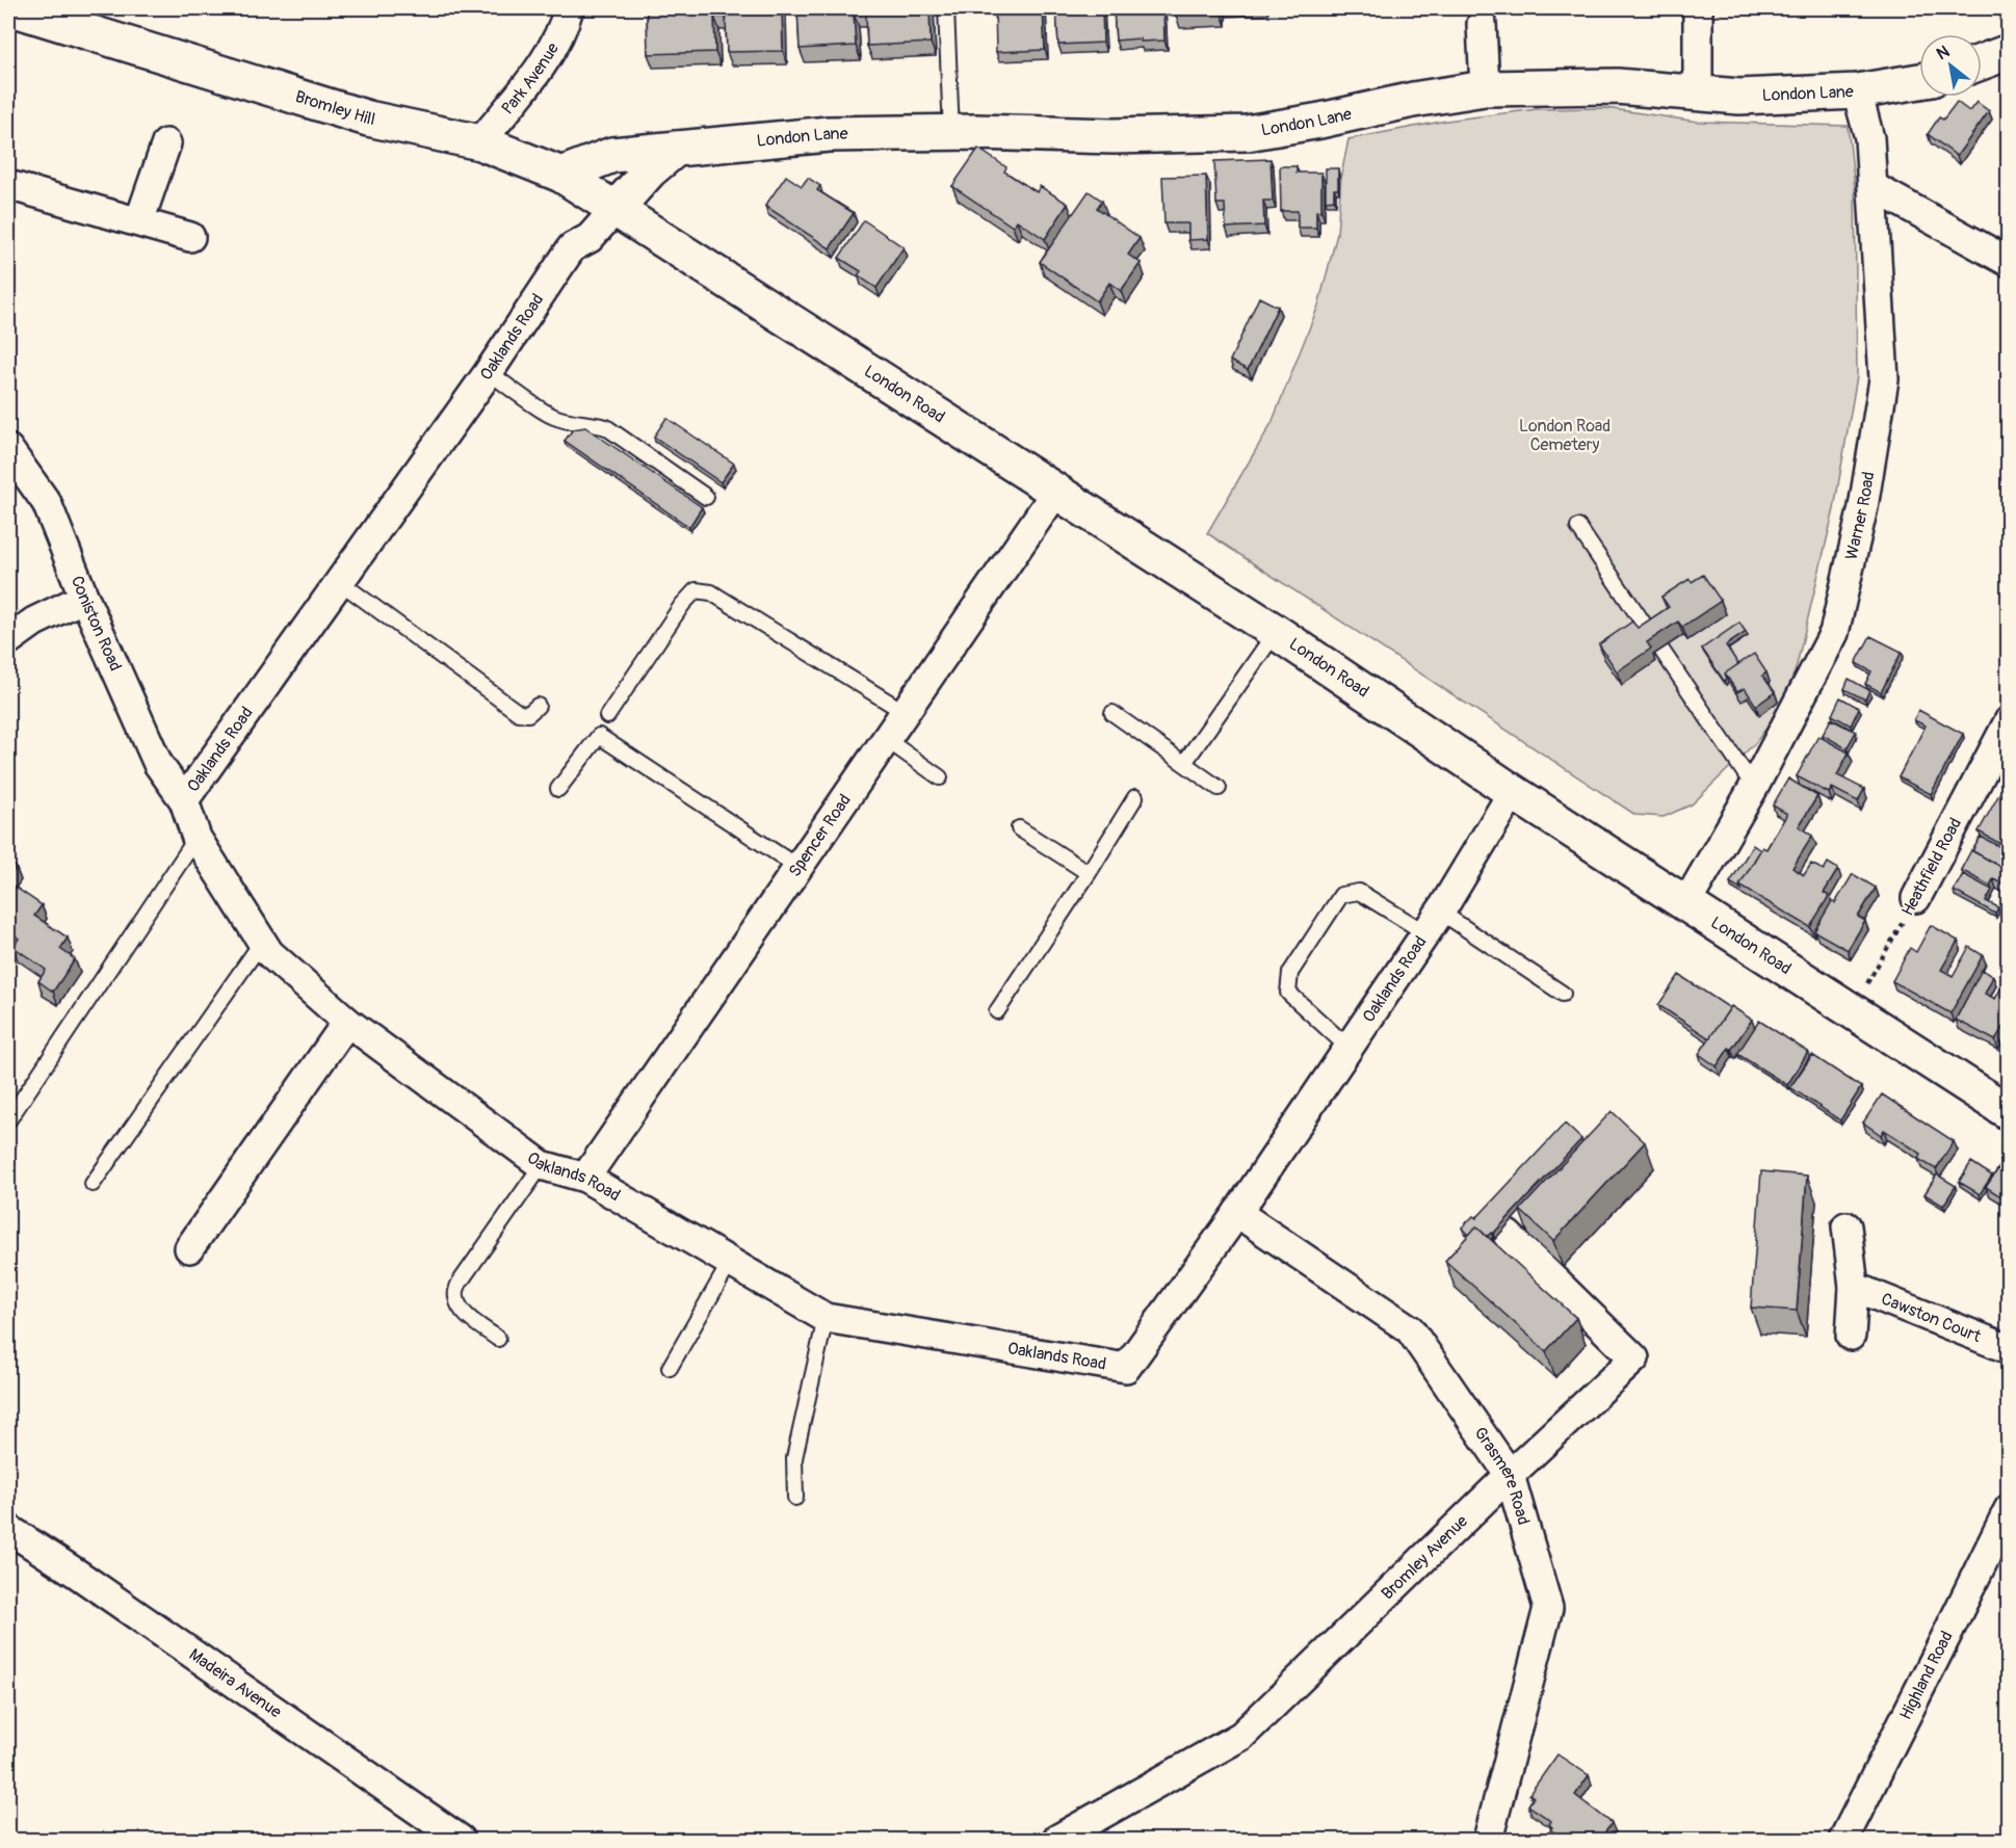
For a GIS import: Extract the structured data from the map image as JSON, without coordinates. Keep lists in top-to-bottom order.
{
  "streets": {
    "main road": ["London Lane", "Bromley Hill", "London Road"],
    "street": [
      "Park Avenue",
      "Oaklands Road",
      "Warner Road",
      "Coniston Road",
      "Spencer Road",
      "Heathfield Road",
      "Cawston Court",
      "Grasmere Road",
      "Bromley Avenue",
      "Highland Road",
      "Madeira Avenue"
    ]
  },
  "crossings": [
    ["Park Avenue", "Bromley Hill"],
    ["London Lane", "Bromley Hill"],
    ["London Lane", "Warner Road"],
    ["Bromley Hill", "Oaklands Road"],
    ["Bromley Hill", "London Road"],
    ["Oaklands Road", "London Road"],
    ["Oaklands Road", "Coniston Road"],
    ["Oaklands Road", "Spencer Road"],
    ["Oaklands Road", "Grasmere Road"],
    ["London Road", "Warner Road"],
    ["London Road", "Spencer Road"],
    ["London Road", "Heathfield Road"],
    ["Grasmere Road", "Bromley Avenue"]
  ],
  "parks": ["London Road Cemetery"],
  "north": "top left"
}
